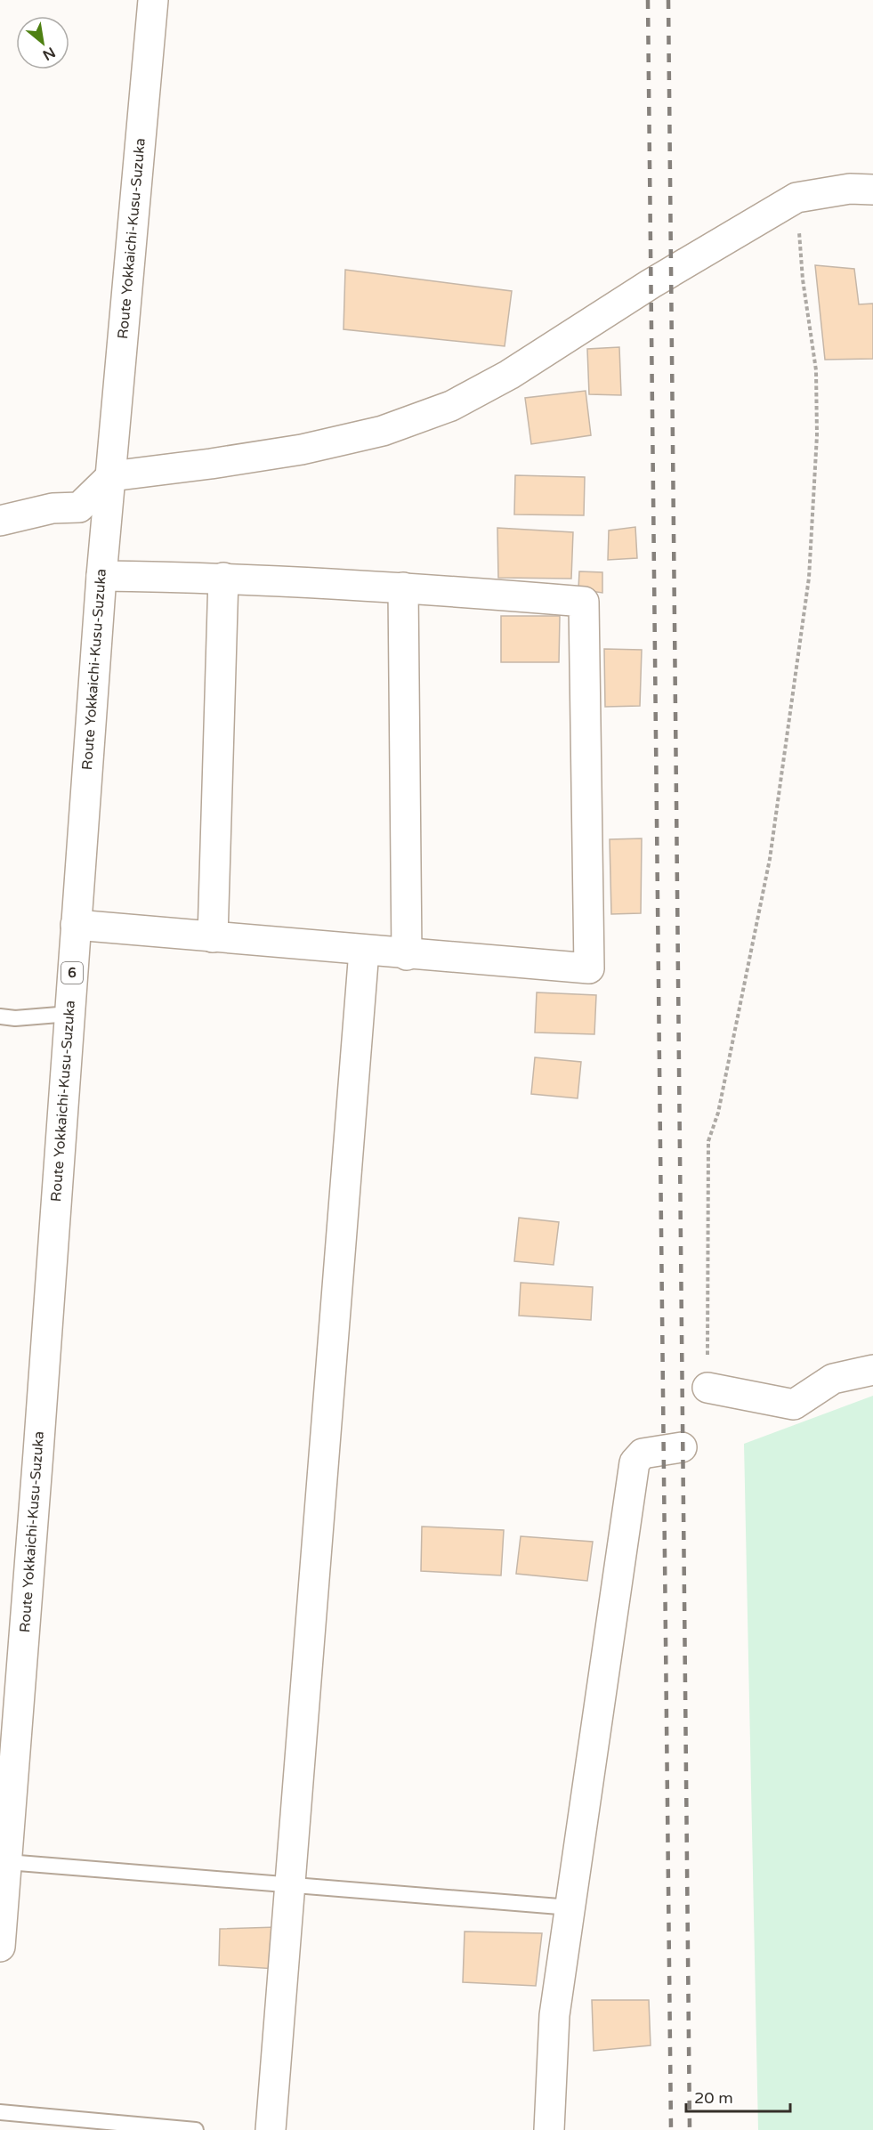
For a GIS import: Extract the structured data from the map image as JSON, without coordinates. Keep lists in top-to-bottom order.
{
  "streets": {
    "street": ["Route Yokkaichi-Kusu-Suzuka", "6"]
  },
  "scale_bar": "20 m",
  "north": "bottom right"
}
